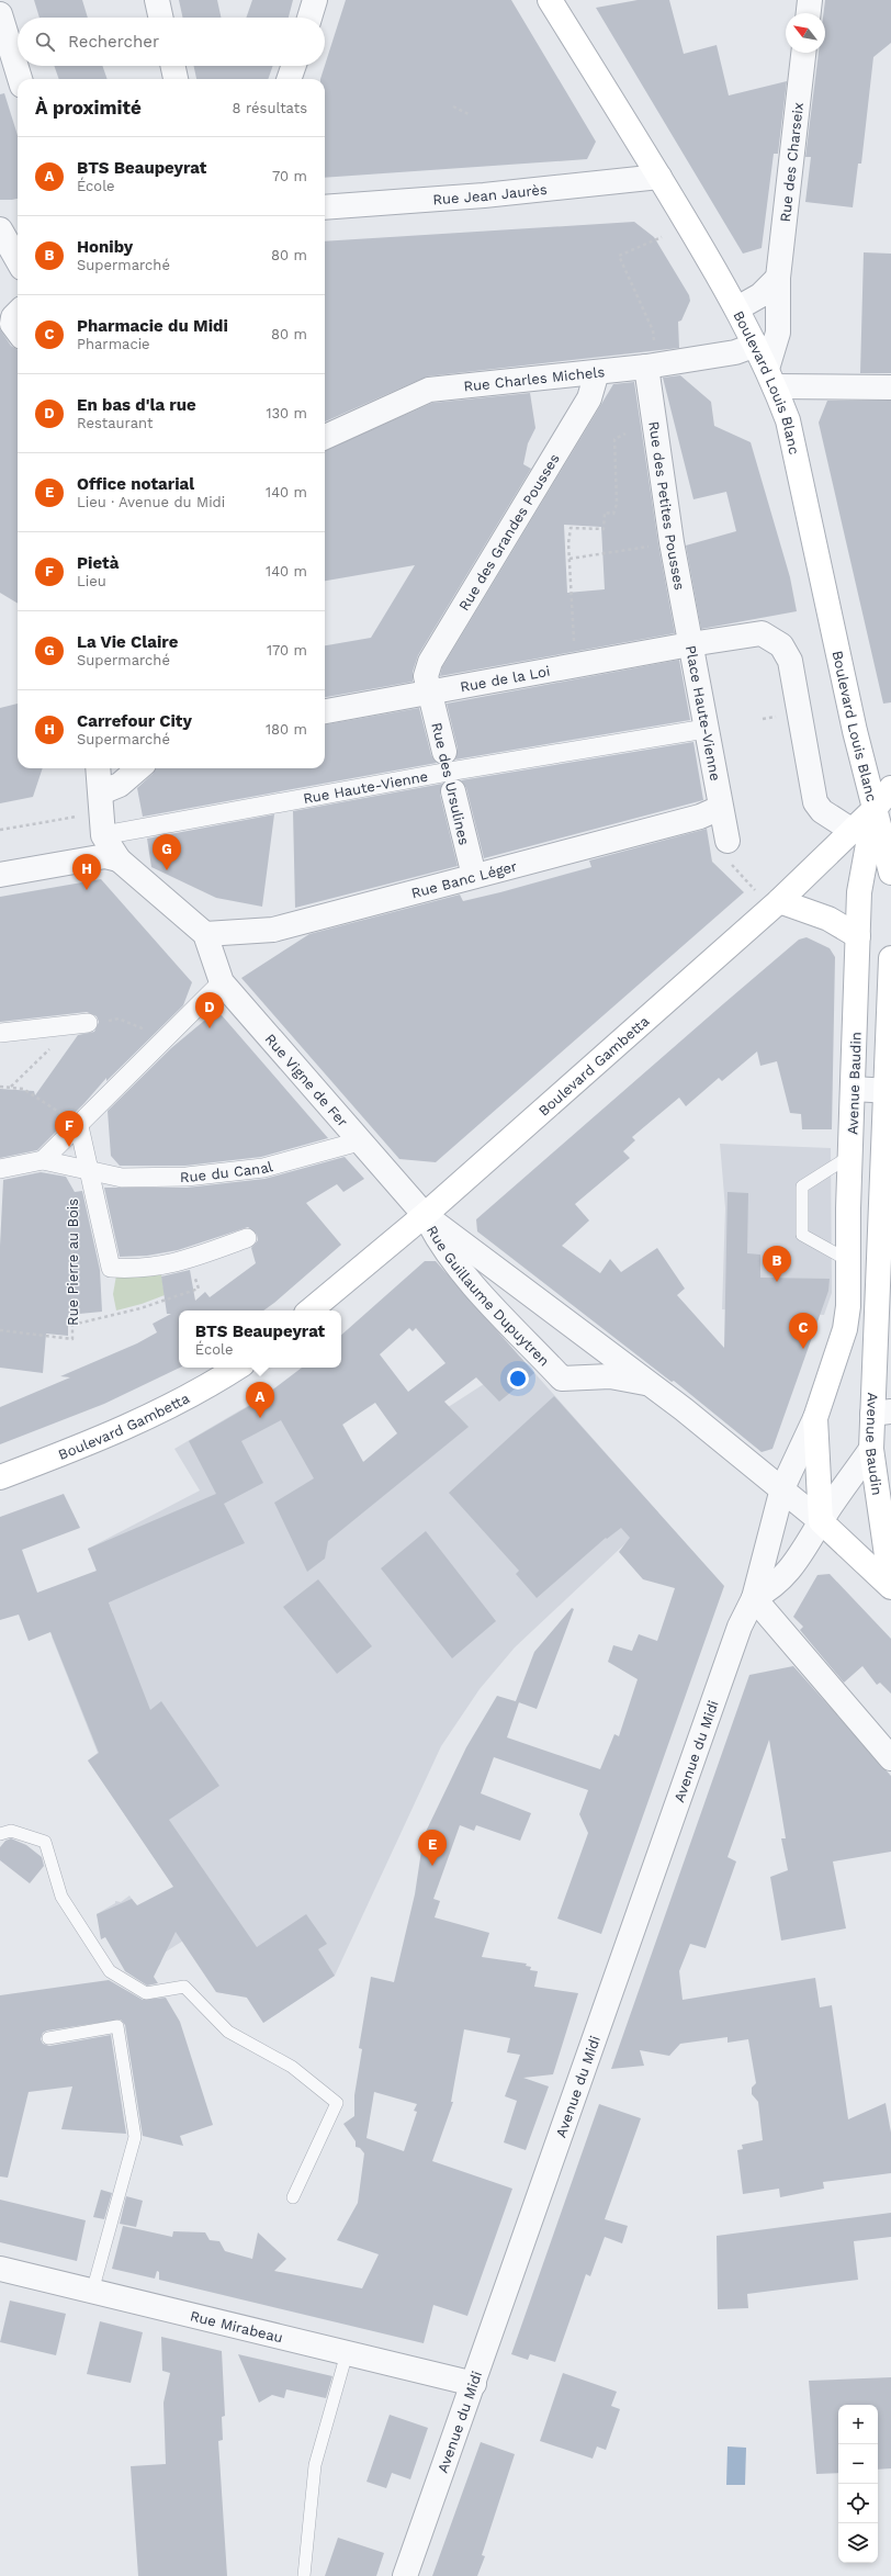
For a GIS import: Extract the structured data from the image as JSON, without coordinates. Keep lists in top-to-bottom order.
{
  "streets": {
    "main road": ["Boulevard Louis Blanc", "Boulevard Gambetta", "Avenue Baudin"],
    "street": [
      "Rue des Charseix",
      "Rue Jean Jaurès",
      "Rue Charles Michels",
      "Rue des Petites Pousses",
      "Rue des Grandes Pousses",
      "Rue de la Loi",
      "Place Haute-Vienne",
      "Rue des Ursulines",
      "Rue Haute-Vienne",
      "Rue Banc Léger",
      "Rue Vigne de Fer",
      "Rue du Canal",
      "Rue Guillaume Dupuytren",
      "Avenue du Midi",
      "Rue Mirabeau"
    ],
    "path": ["Rue Pierre au Bois"]
  },
  "crossings": [
    ["Rue des Charseix", "Boulevard Louis Blanc"],
    ["Rue Jean Jaurès", "Boulevard Louis Blanc"],
    ["Rue Charles Michels", "Boulevard Louis Blanc"],
    ["Rue Charles Michels", "Rue des Petites Pousses"],
    ["Rue Charles Michels", "Rue des Grandes Pousses"],
    ["Boulevard Louis Blanc", "Boulevard Gambetta"],
    ["Boulevard Louis Blanc", "Avenue Baudin"],
    ["Rue des Petites Pousses", "Rue de la Loi"],
    ["Rue des Petites Pousses", "Place Haute-Vienne"],
    ["Rue des Grandes Pousses", "Rue de la Loi"],
    ["Rue des Grandes Pousses", "Rue des Ursulines"],
    ["Rue de la Loi", "Place Haute-Vienne"],
    ["Rue de la Loi", "Rue des Ursulines"],
    ["Place Haute-Vienne", "Rue Haute-Vienne"],
    ["Place Haute-Vienne", "Rue Banc Léger"],
    ["Place Haute-Vienne", "Boulevard Gambetta"],
    ["Rue des Ursulines", "Rue Haute-Vienne"],
    ["Rue des Ursulines", "Rue Banc Léger"],
    ["Rue Banc Léger", "Rue Vigne de Fer"],
    ["Boulevard Gambetta", "Rue Vigne de Fer"],
    ["Boulevard Gambetta", "Avenue Baudin"],
    ["Boulevard Gambetta", "Rue Guillaume Dupuytren"],
    ["Rue Vigne de Fer", "Rue du Canal"],
    ["Rue Vigne de Fer", "Rue Guillaume Dupuytren"],
    ["Avenue Baudin", "Rue Guillaume Dupuytren"],
    ["Avenue Baudin", "Avenue du Midi"],
    ["Rue du Canal", "Rue Pierre au Bois"],
    ["Rue Guillaume Dupuytren", "Avenue du Midi"],
    ["Avenue du Midi", "Rue Mirabeau"]
  ],
  "north": "top left",
  "page": {
    "search": "Rechercher",
    "heading": ["À proximité", "8 résultats"],
    "list": [
      {
        "mark": "A",
        "name": "BTS Beaupeyrat",
        "note": "École",
        "value": "70 m"
      },
      {
        "mark": "B",
        "name": "Honiby",
        "note": "Supermarché",
        "value": "80 m"
      },
      {
        "mark": "C",
        "name": "Pharmacie du Midi",
        "note": "Pharmacie",
        "value": "80 m"
      },
      {
        "mark": "D",
        "name": "En bas d'la rue",
        "note": "Restaurant",
        "value": "130 m"
      },
      {
        "mark": "E",
        "name": "Office notarial",
        "note": "Lieu · Avenue du Midi",
        "value": "140 m"
      },
      {
        "mark": "F",
        "name": "Pietà",
        "note": "Lieu",
        "value": "140 m"
      },
      {
        "mark": "G",
        "name": "La Vie Claire",
        "note": "Supermarché",
        "value": "170 m"
      },
      {
        "mark": "H",
        "name": "Carrefour City",
        "note": "Supermarché",
        "value": "180 m"
      }
    ],
    "pins": [
      "G",
      "H",
      "D",
      "F",
      "B",
      "C",
      "A",
      "E"
    ],
    "popup": ["BTS Beaupeyrat", "École"],
    "map_buttons": ["+", "−"]
  }
}
